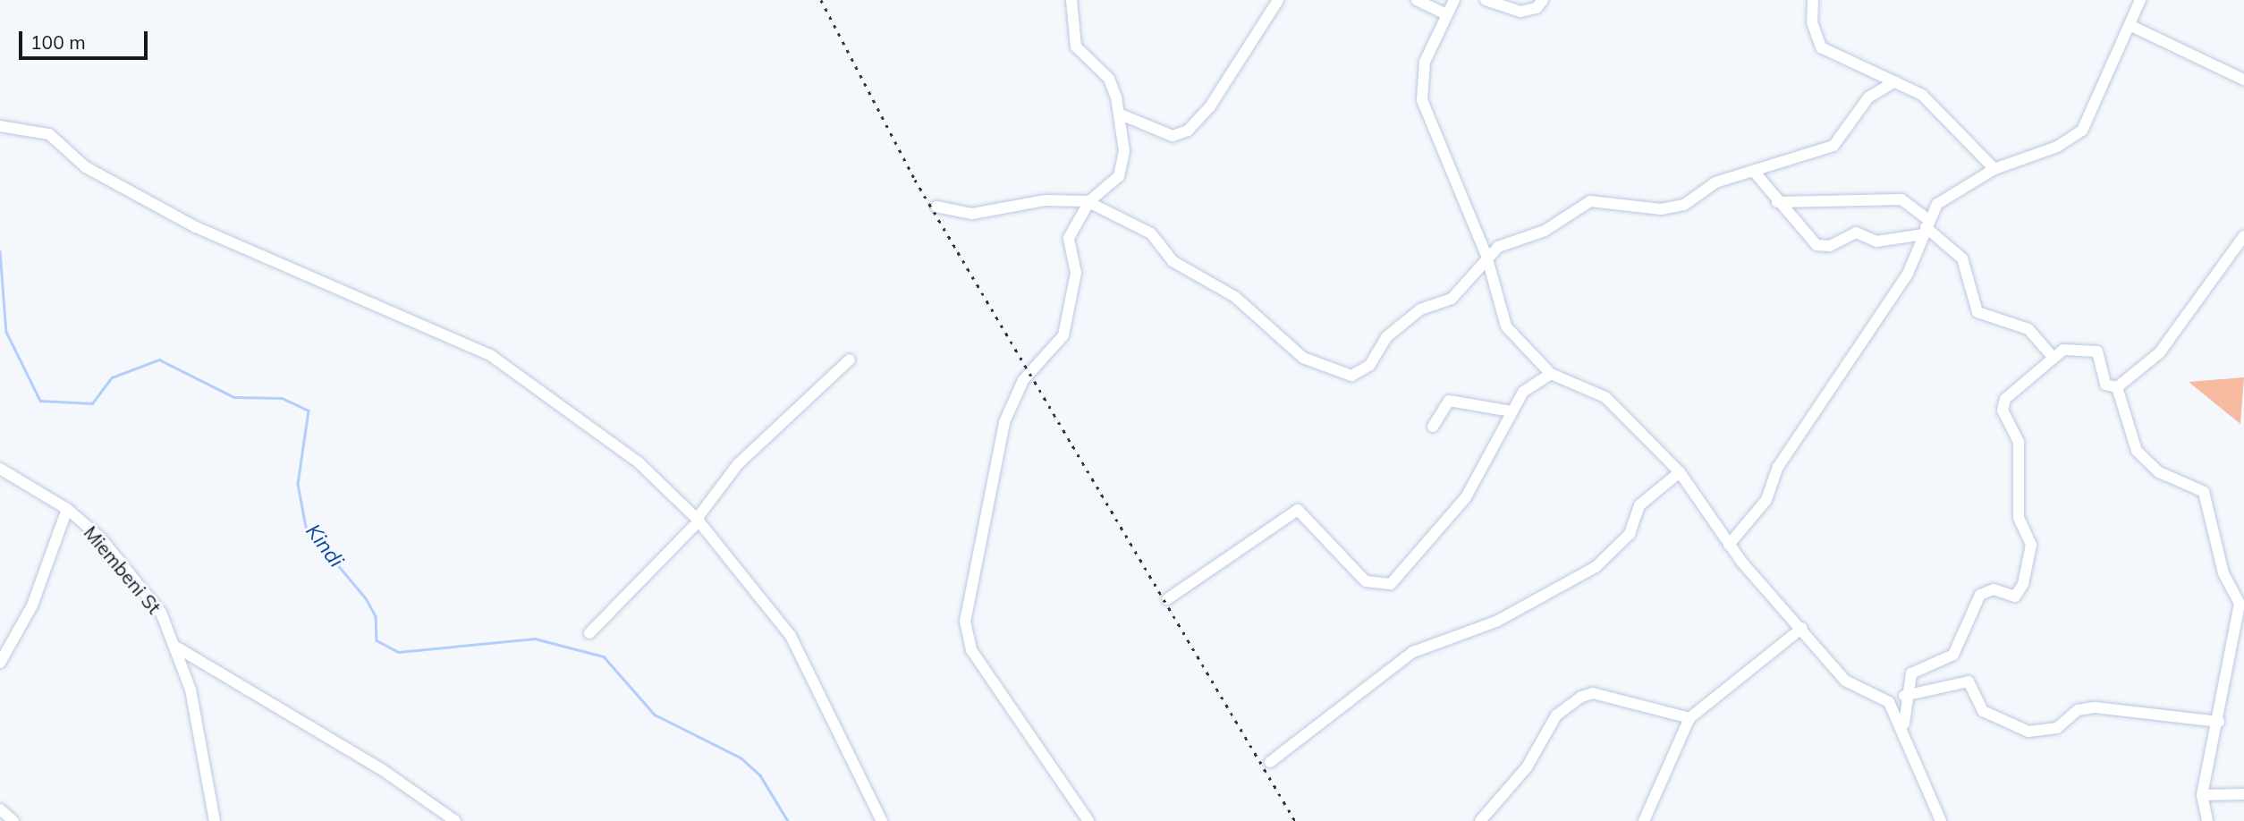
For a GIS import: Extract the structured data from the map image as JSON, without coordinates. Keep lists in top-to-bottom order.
{
  "streets": {
    "street": ["Miembeni St"]
  },
  "water": ["Kindi"],
  "scale_bar": "100 m"
}
